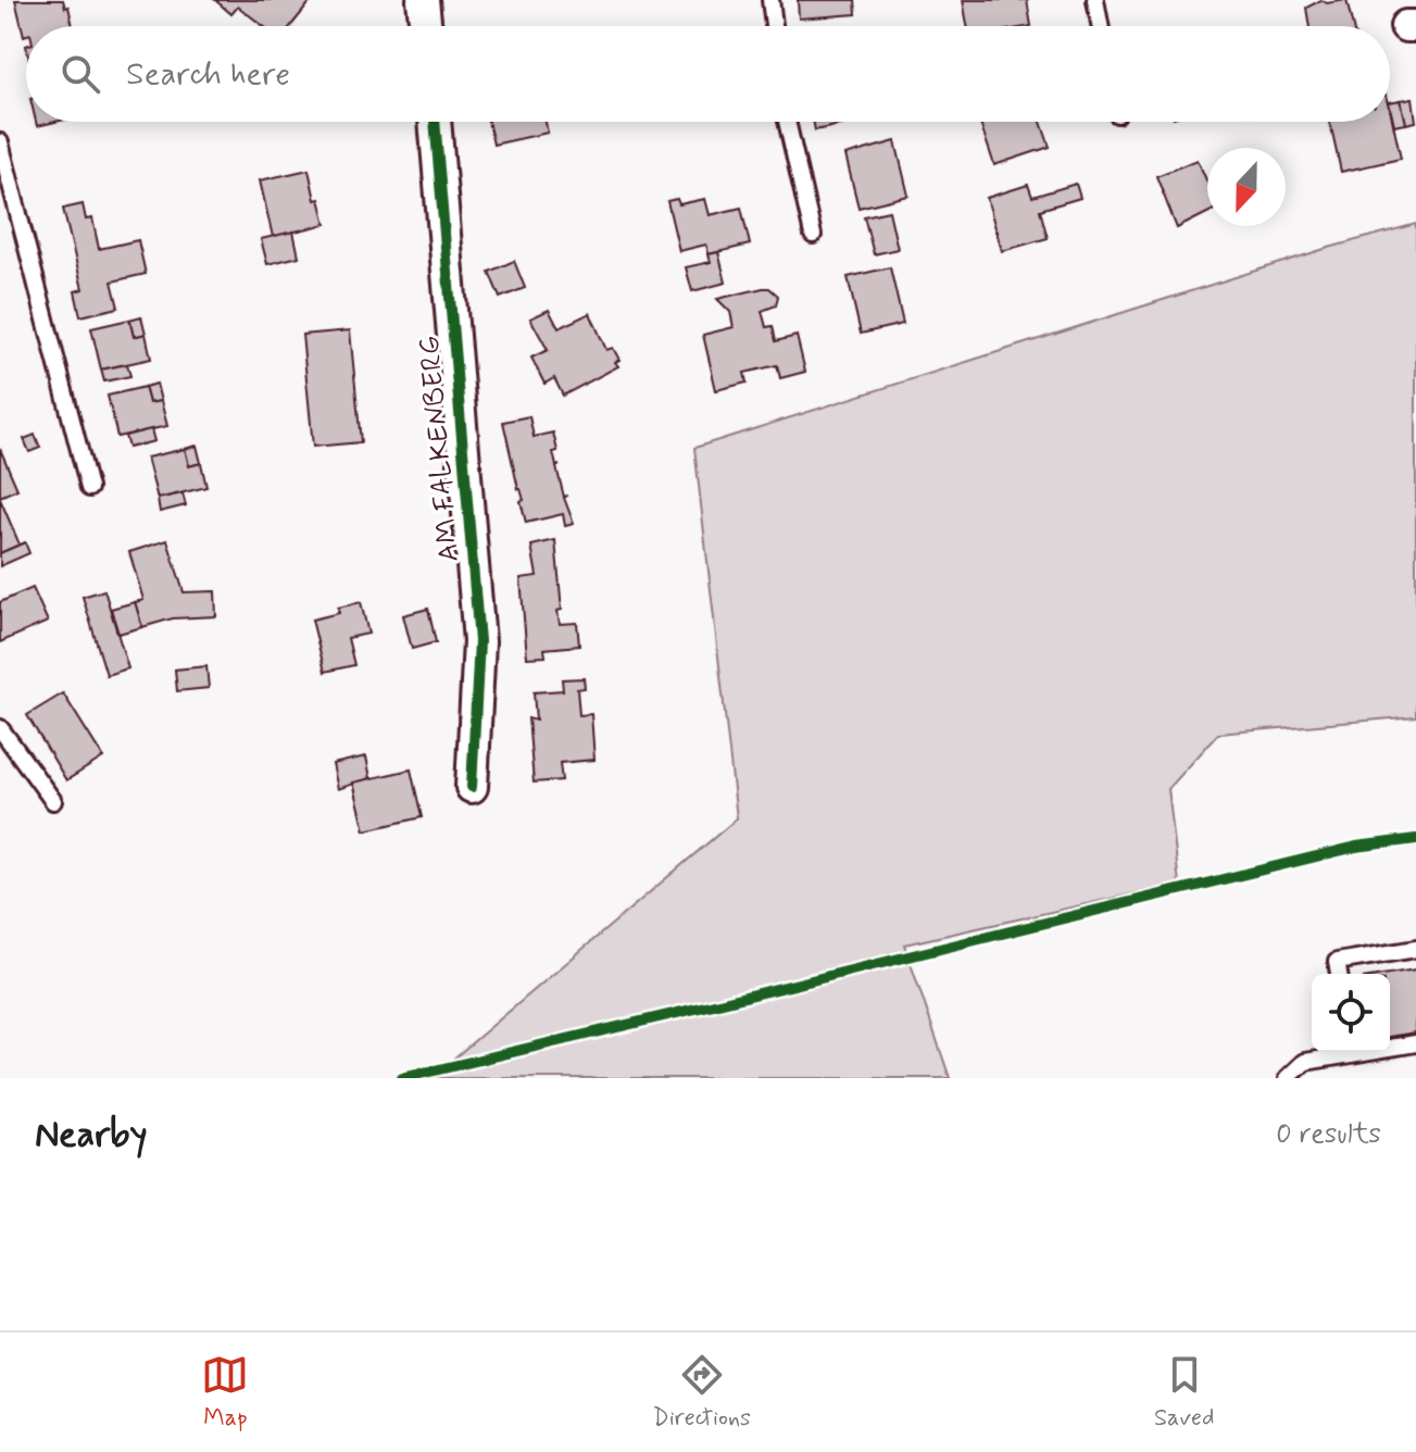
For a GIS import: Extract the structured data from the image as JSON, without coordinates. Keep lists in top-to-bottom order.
{
  "streets": {
    "street": ["AM FALKENBERG"]
  },
  "north": "bottom",
  "page": {
    "search": "Search here",
    "heading": ["Nearby", "0 results"],
    "nav": ["Map", "Directions", "Saved"]
  }
}
